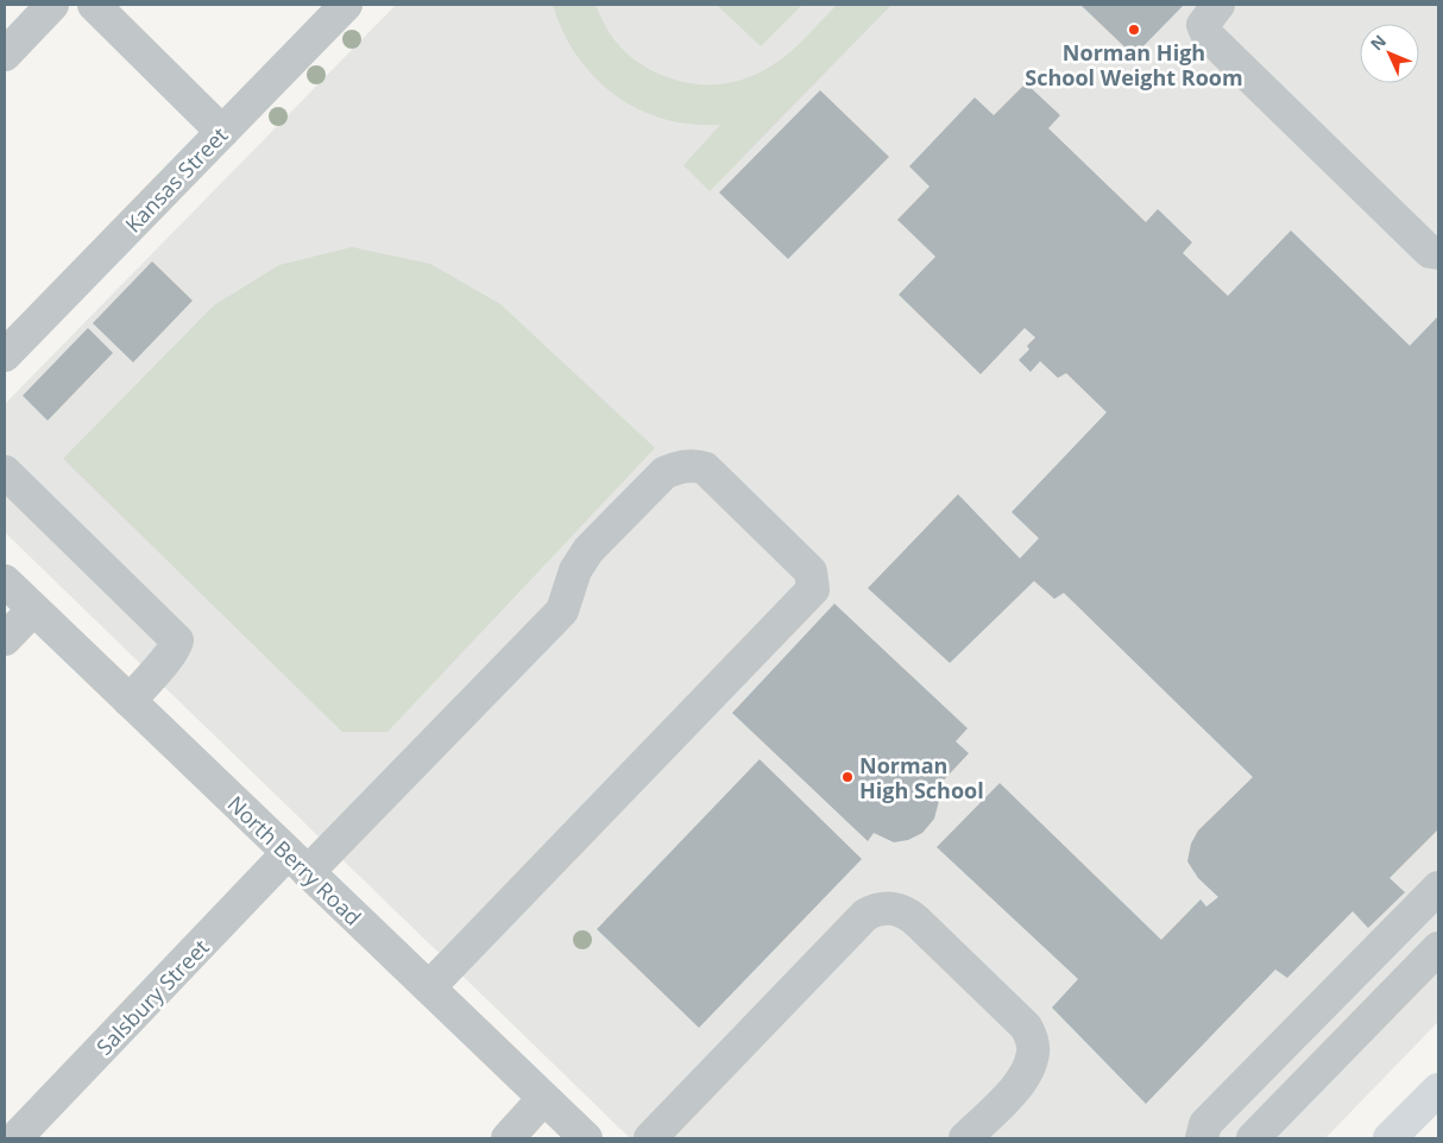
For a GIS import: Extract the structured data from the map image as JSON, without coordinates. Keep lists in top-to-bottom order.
{
  "streets": {
    "street": ["Kansas Street", "North Berry Road", "Salsbury Street"]
  },
  "crossings": [
    ["North Berry Road", "Salsbury Street"]
  ],
  "places": ["Norman High School Weight Room", "Norman High School"],
  "north": "top left"
}
